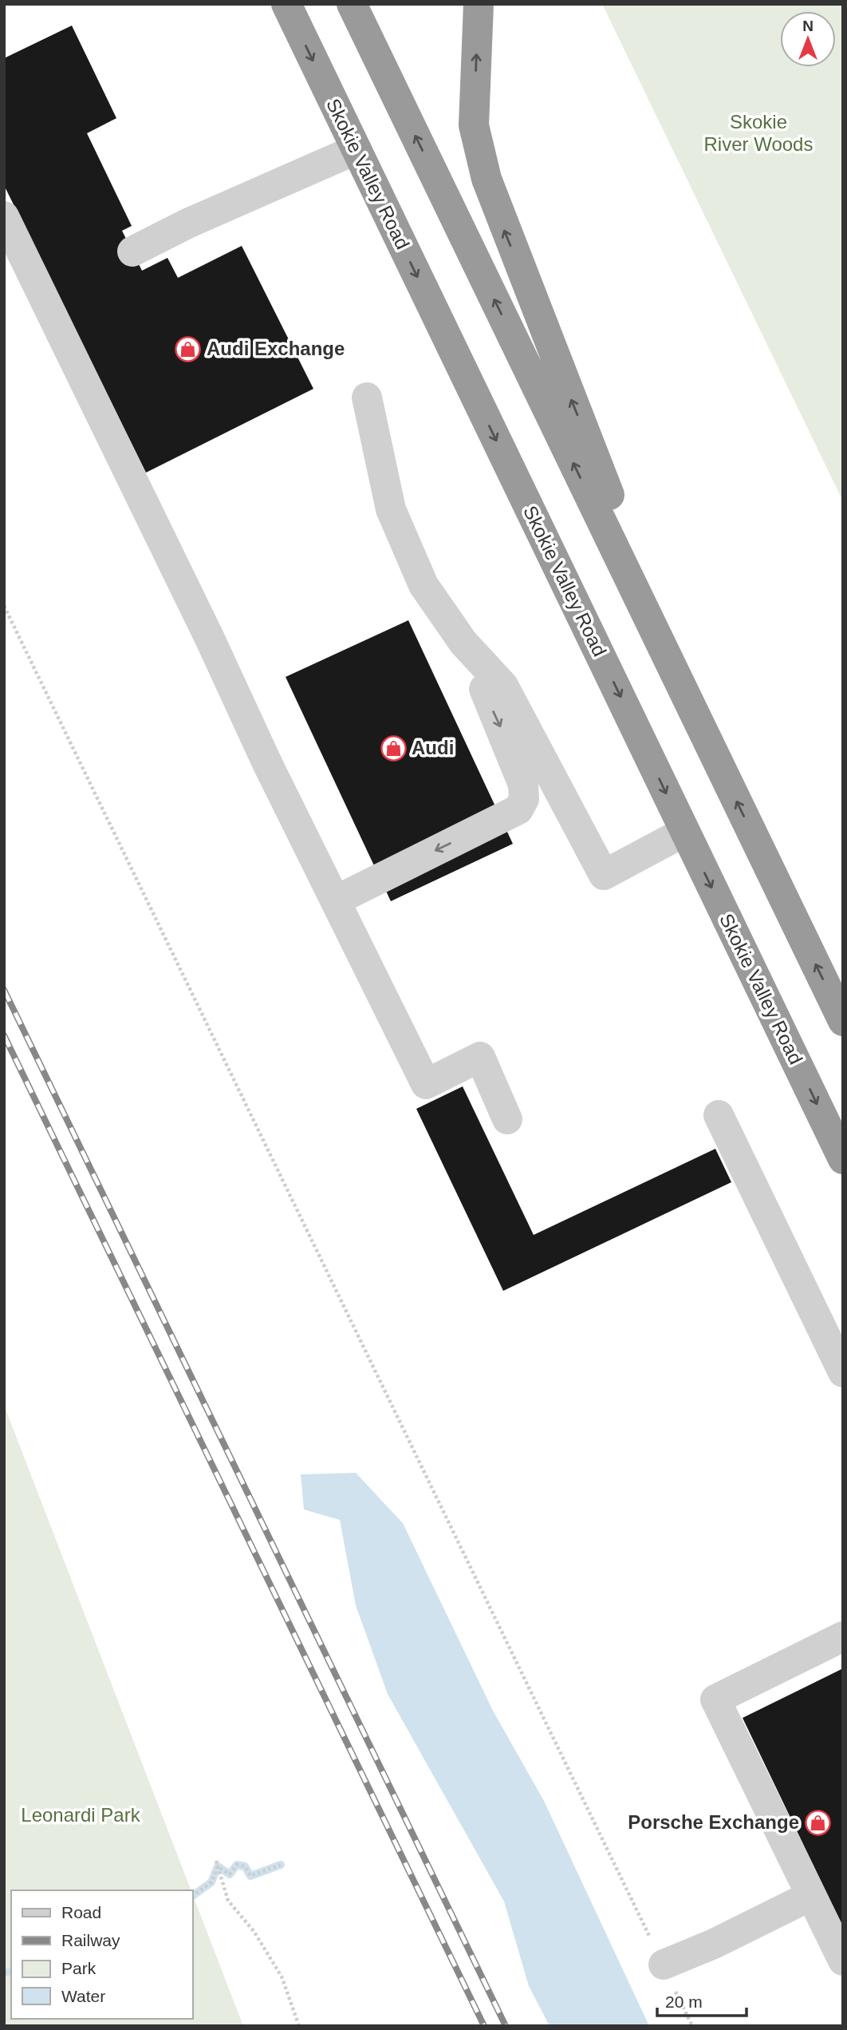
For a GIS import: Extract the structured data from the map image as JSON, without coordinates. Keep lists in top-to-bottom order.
{
  "streets": {
    "highway": ["Skokie Valley Road"]
  },
  "parks": ["Skokie River Woods", "Leonardi Park"],
  "places": {
    "shop": ["Audi Exchange", "Audi", "Porsche Exchange"]
  },
  "legend": [
    "Road",
    "Railway",
    "Park",
    "Water"
  ],
  "scale_bar": "20 m",
  "north": "top"
}
